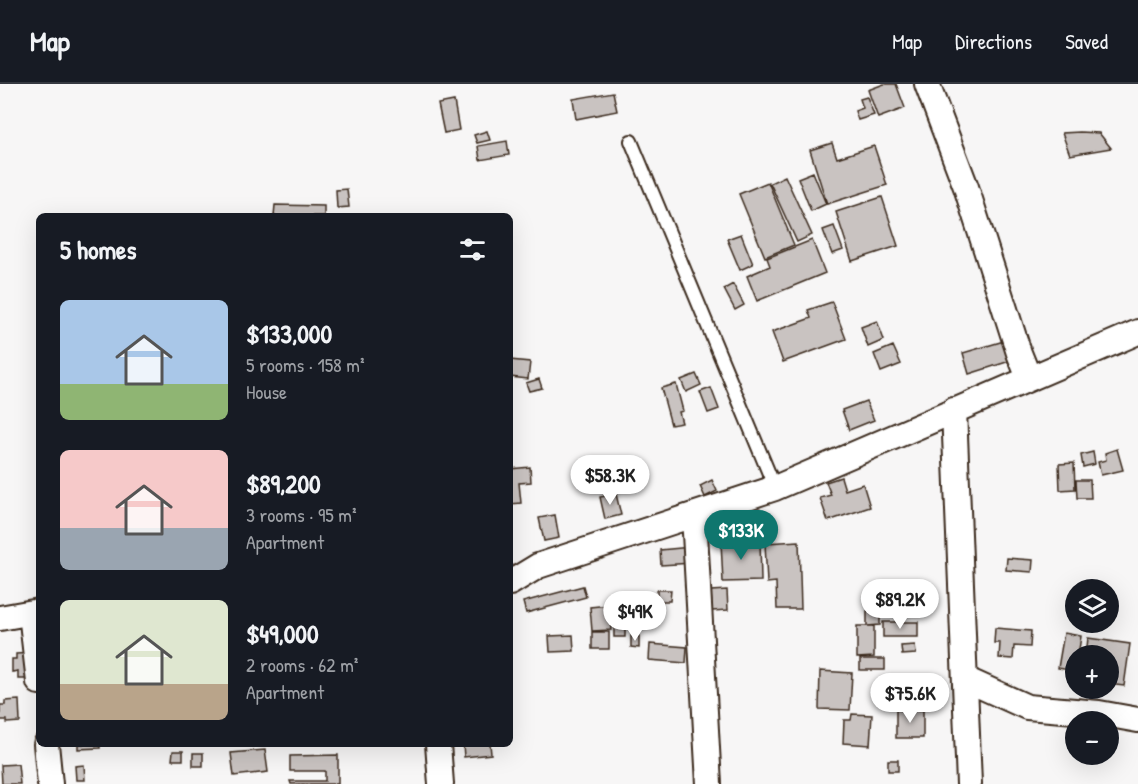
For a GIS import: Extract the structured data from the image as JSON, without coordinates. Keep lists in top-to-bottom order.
{
  "page": {
    "header": "Map",
    "nav": ["Map", "Directions", "Saved"],
    "heading": "5 homes",
    "list": [
      {
        "name": "$133,000",
        "note": "5 rooms · 158 m² · House"
      },
      {
        "name": "$89,200",
        "note": "3 rooms · 95 m² · Apartment"
      },
      {
        "name": "$49,000",
        "note": "2 rooms · 62 m² · Apartment"
      }
    ],
    "price": [
      "$58.3K",
      "$133K",
      "$89.2K",
      "$49K",
      "$75.6K"
    ],
    "map_buttons": ["+", "−"]
  }
}
